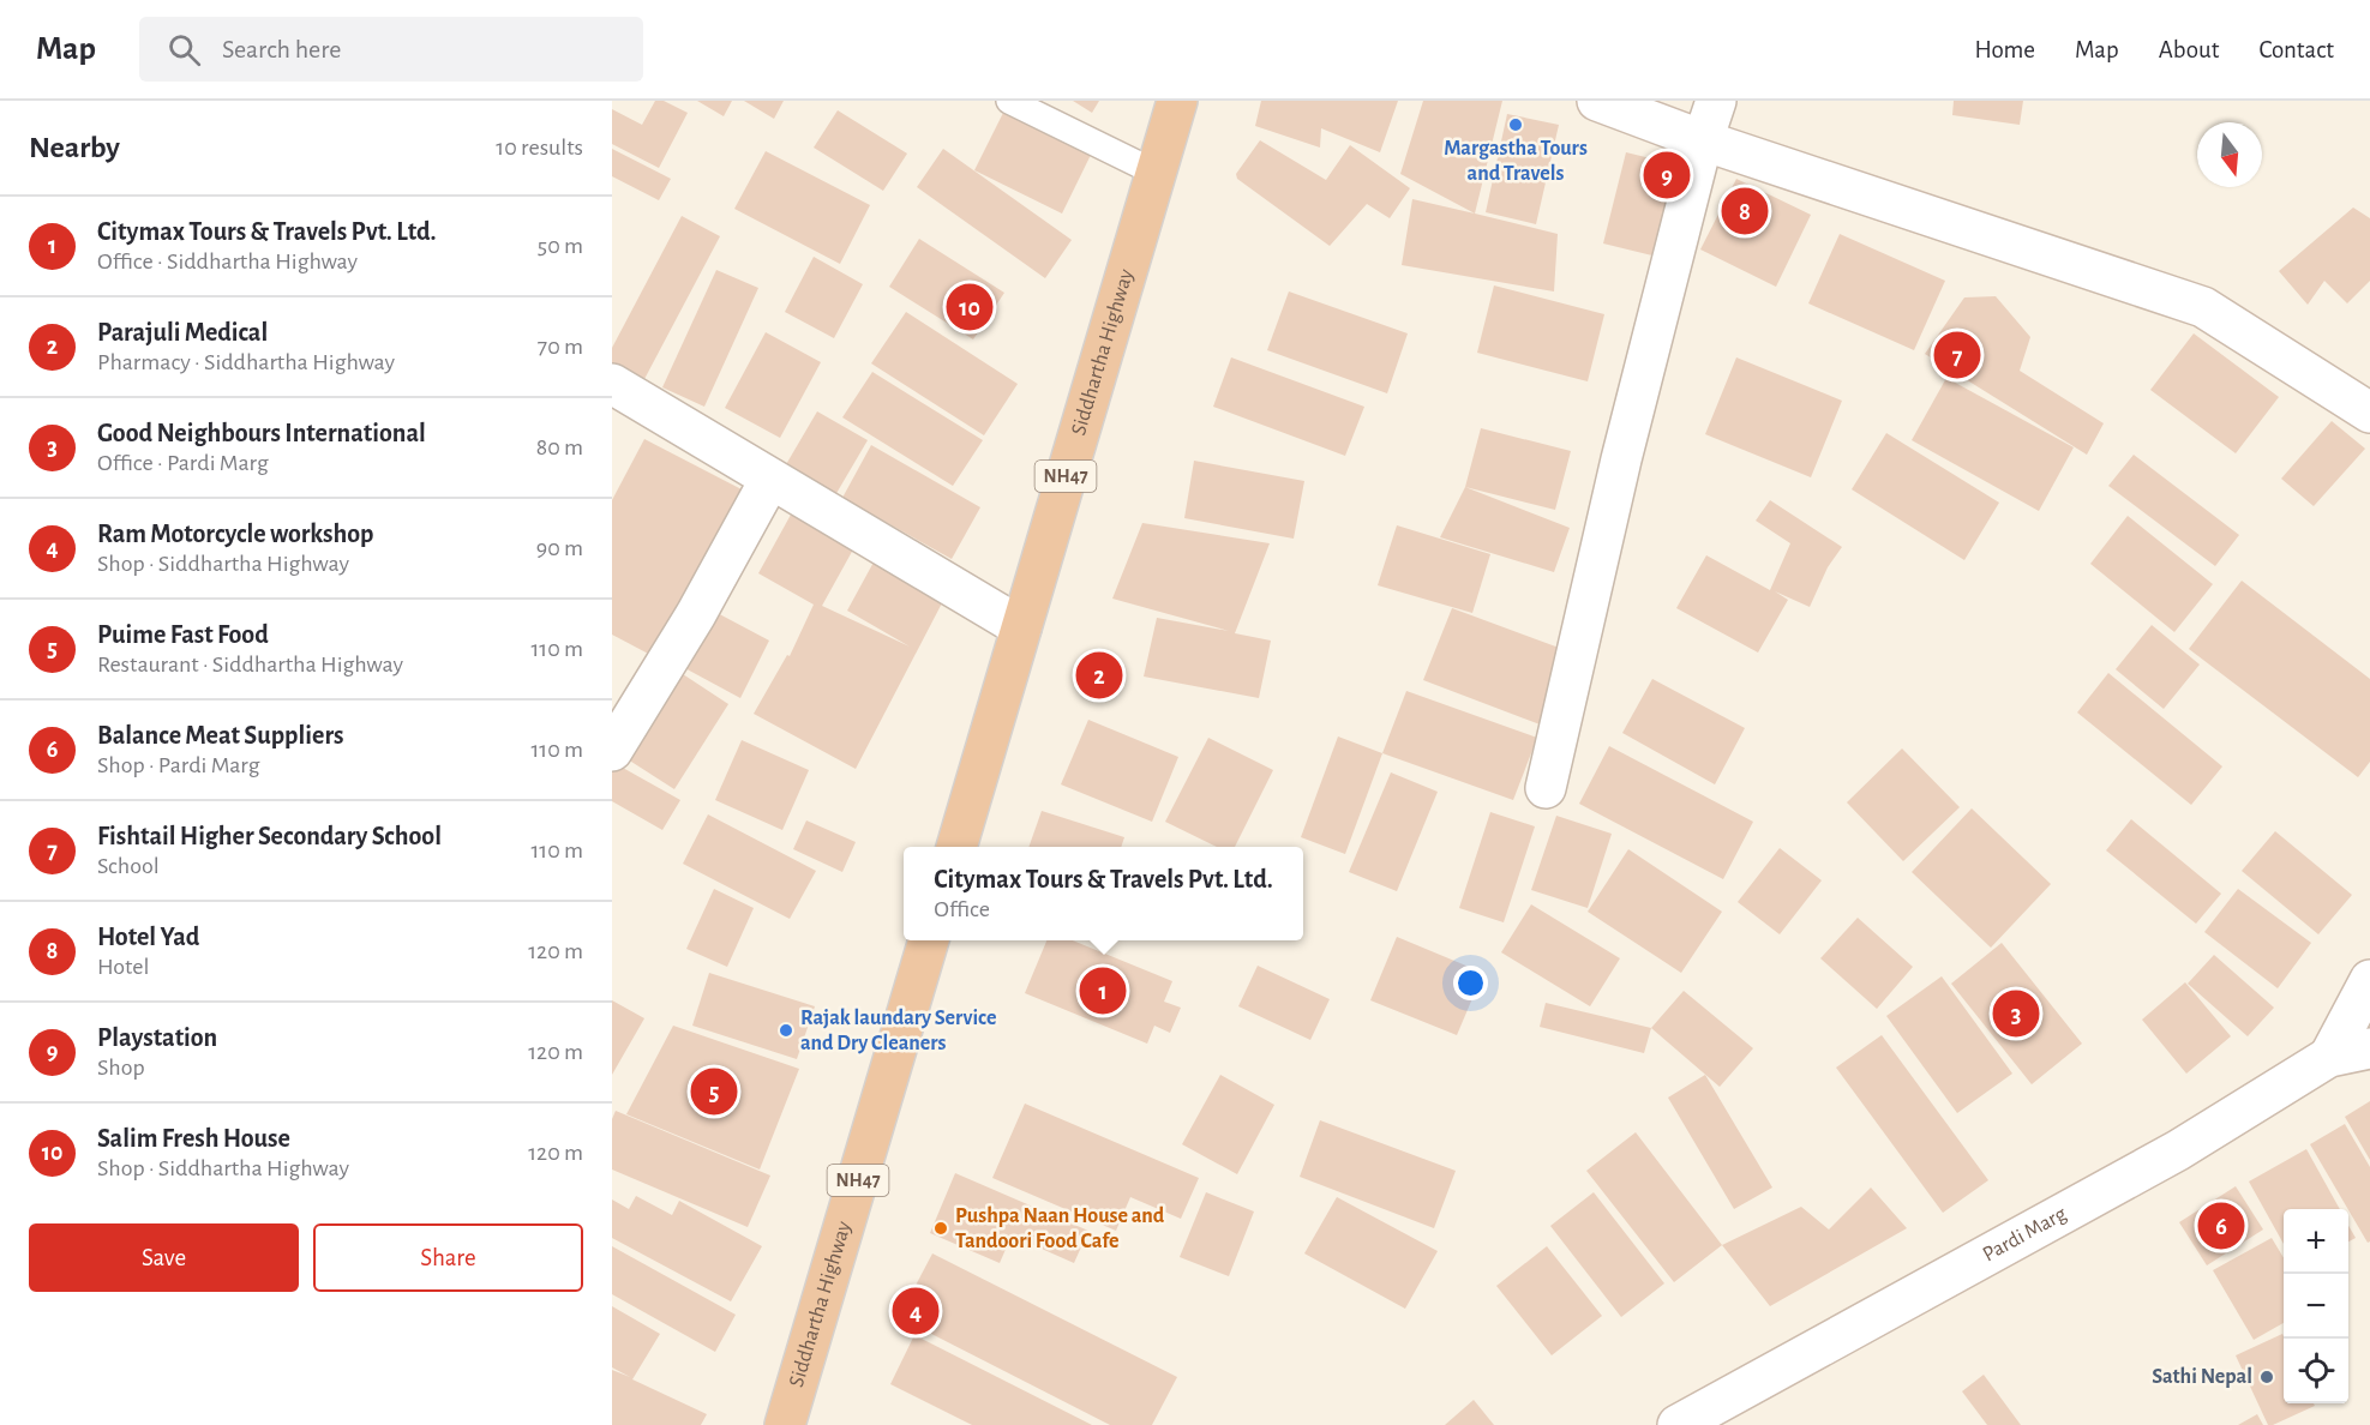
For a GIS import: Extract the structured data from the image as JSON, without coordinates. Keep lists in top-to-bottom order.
{
  "streets": {
    "highway": ["Siddhartha Highway", "NH47"],
    "main road": ["Pardi Marg"]
  },
  "places": [
    "Margastha Tours and Travels",
    "Rajak laundary Service and Dry Cleaners",
    "Pushpa Naan House and Tandoori Food Cafe",
    "Sathi Nepal"
  ],
  "north": "bottom",
  "page": {
    "header": "Map",
    "search": "Search here",
    "nav": [
      "Home",
      "Map",
      "About",
      "Contact"
    ],
    "heading": ["Nearby", "10 results"],
    "pins": [
      "9",
      "8",
      "10",
      "7",
      "2",
      "1",
      "3",
      "5",
      "6",
      "4"
    ],
    "list": [
      {
        "mark": "1",
        "name": "Citymax Tours & Travels Pvt. Ltd.",
        "note": "Office · Siddhartha Highway",
        "value": "50 m"
      },
      {
        "mark": "2",
        "name": "Parajuli Medical",
        "note": "Pharmacy · Siddhartha Highway",
        "value": "70 m"
      },
      {
        "mark": "3",
        "name": "Good Neighbours International",
        "note": "Office · Pardi Marg",
        "value": "80 m"
      },
      {
        "mark": "4",
        "name": "Ram Motorcycle workshop",
        "note": "Shop · Siddhartha Highway",
        "value": "90 m"
      },
      {
        "mark": "5",
        "name": "Puime Fast Food",
        "note": "Restaurant · Siddhartha Highway",
        "value": "110 m"
      },
      {
        "mark": "6",
        "name": "Balance Meat Suppliers",
        "note": "Shop · Pardi Marg",
        "value": "110 m"
      },
      {
        "mark": "7",
        "name": "Fishtail Higher Secondary School",
        "note": "School",
        "value": "110 m"
      },
      {
        "mark": "8",
        "name": "Hotel Yad",
        "note": "Hotel",
        "value": "120 m"
      },
      {
        "mark": "9",
        "name": "Playstation",
        "note": "Shop",
        "value": "120 m"
      },
      {
        "mark": "10",
        "name": "Salim Fresh House",
        "note": "Shop · Siddhartha Highway",
        "value": "120 m"
      }
    ],
    "popup": ["Citymax Tours & Travels Pvt. Ltd.", "Office"],
    "buttons": ["Save", "Share"],
    "map_buttons": ["+", "−"]
  }
}
